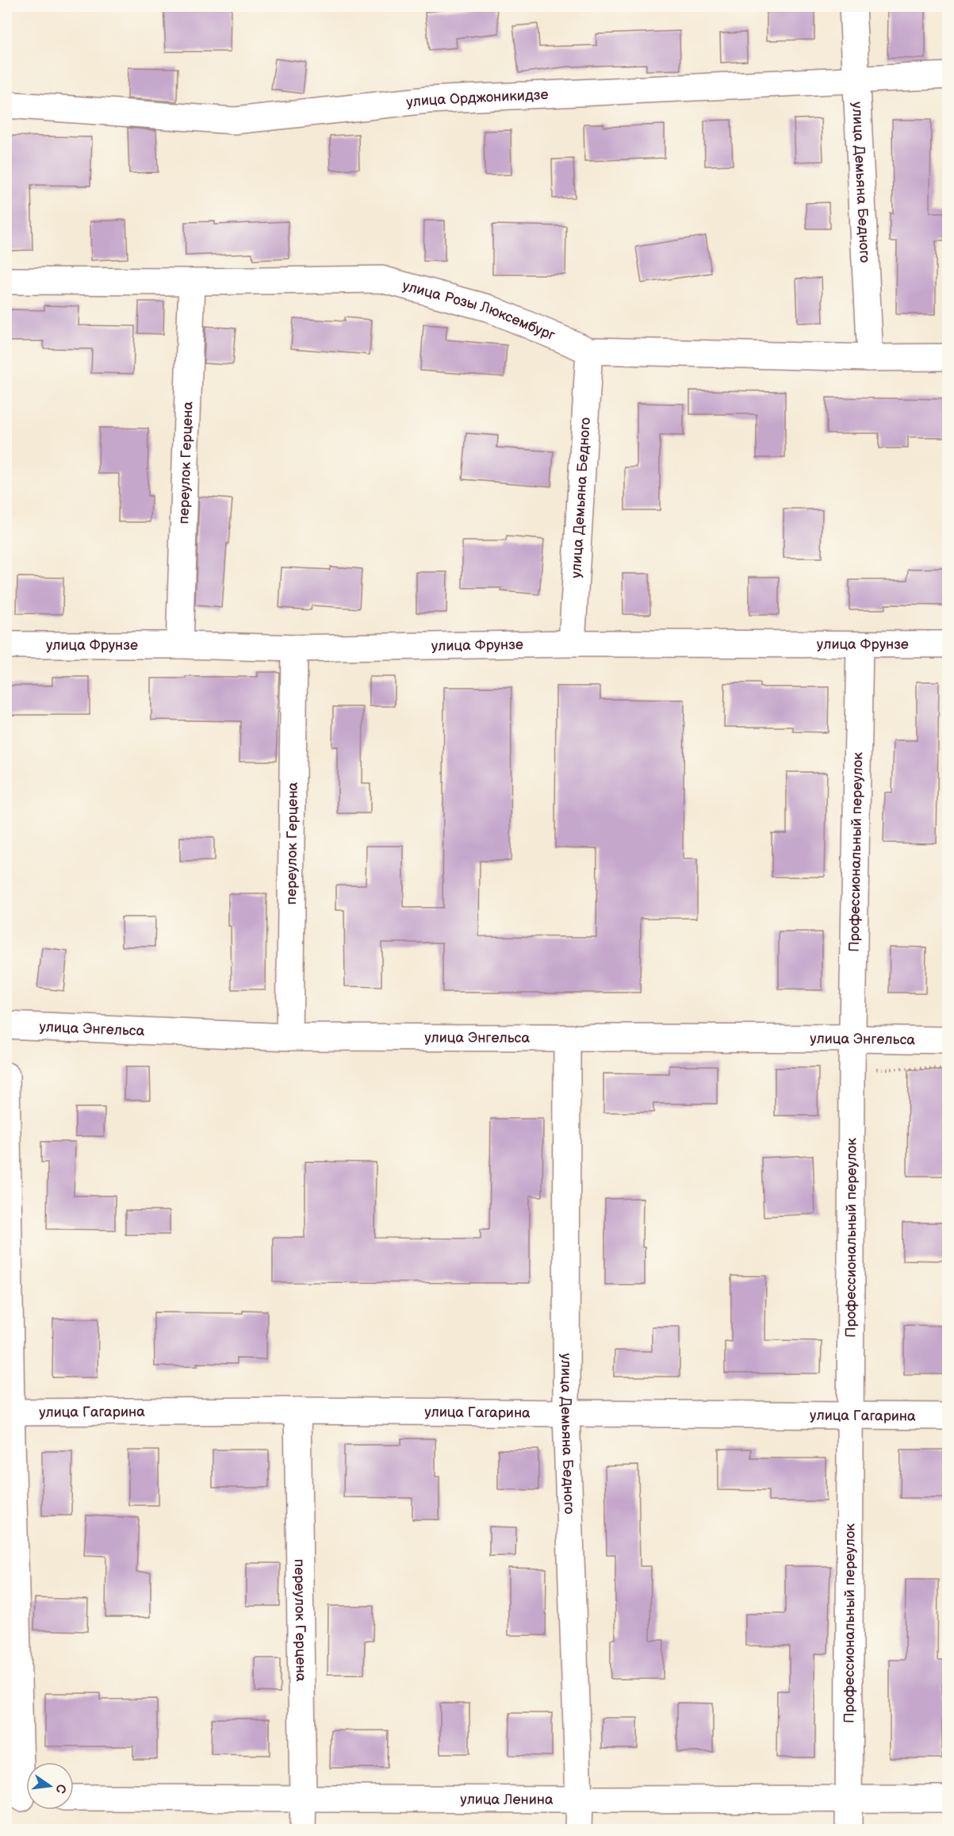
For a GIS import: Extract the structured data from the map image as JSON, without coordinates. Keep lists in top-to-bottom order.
{
  "streets": {
    "street": [
      "улица Орджоникидзе",
      "улица Демьяна Бедного",
      "улица Розы Люксембург",
      "переулок Герцена",
      "улица Фрунзе",
      "Профессиональный переулок",
      "улица Энгельса",
      "улица Гагарина",
      "улица Ленина"
    ]
  },
  "crossings": [
    ["улица Орджоникидзе", "улица Демьяна Бедного"],
    ["улица Демьяна Бедного", "улица Розы Люксембург"],
    ["улица Демьяна Бедного", "улица Фрунзе"],
    ["улица Демьяна Бедного", "улица Энгельса"],
    ["улица Демьяна Бедного", "улица Гагарина"],
    ["улица Демьяна Бедного", "улица Ленина"],
    ["улица Розы Люксембург", "переулок Герцена"],
    ["переулок Герцена", "улица Фрунзе"],
    ["переулок Герцена", "улица Энгельса"],
    ["переулок Герцена", "улица Гагарина"],
    ["переулок Герцена", "улица Ленина"],
    ["улица Фрунзе", "Профессиональный переулок"],
    ["Профессиональный переулок", "улица Энгельса"],
    ["Профессиональный переулок", "улица Гагарина"],
    ["Профессиональный переулок", "улица Ленина"]
  ],
  "north": "right"
}
